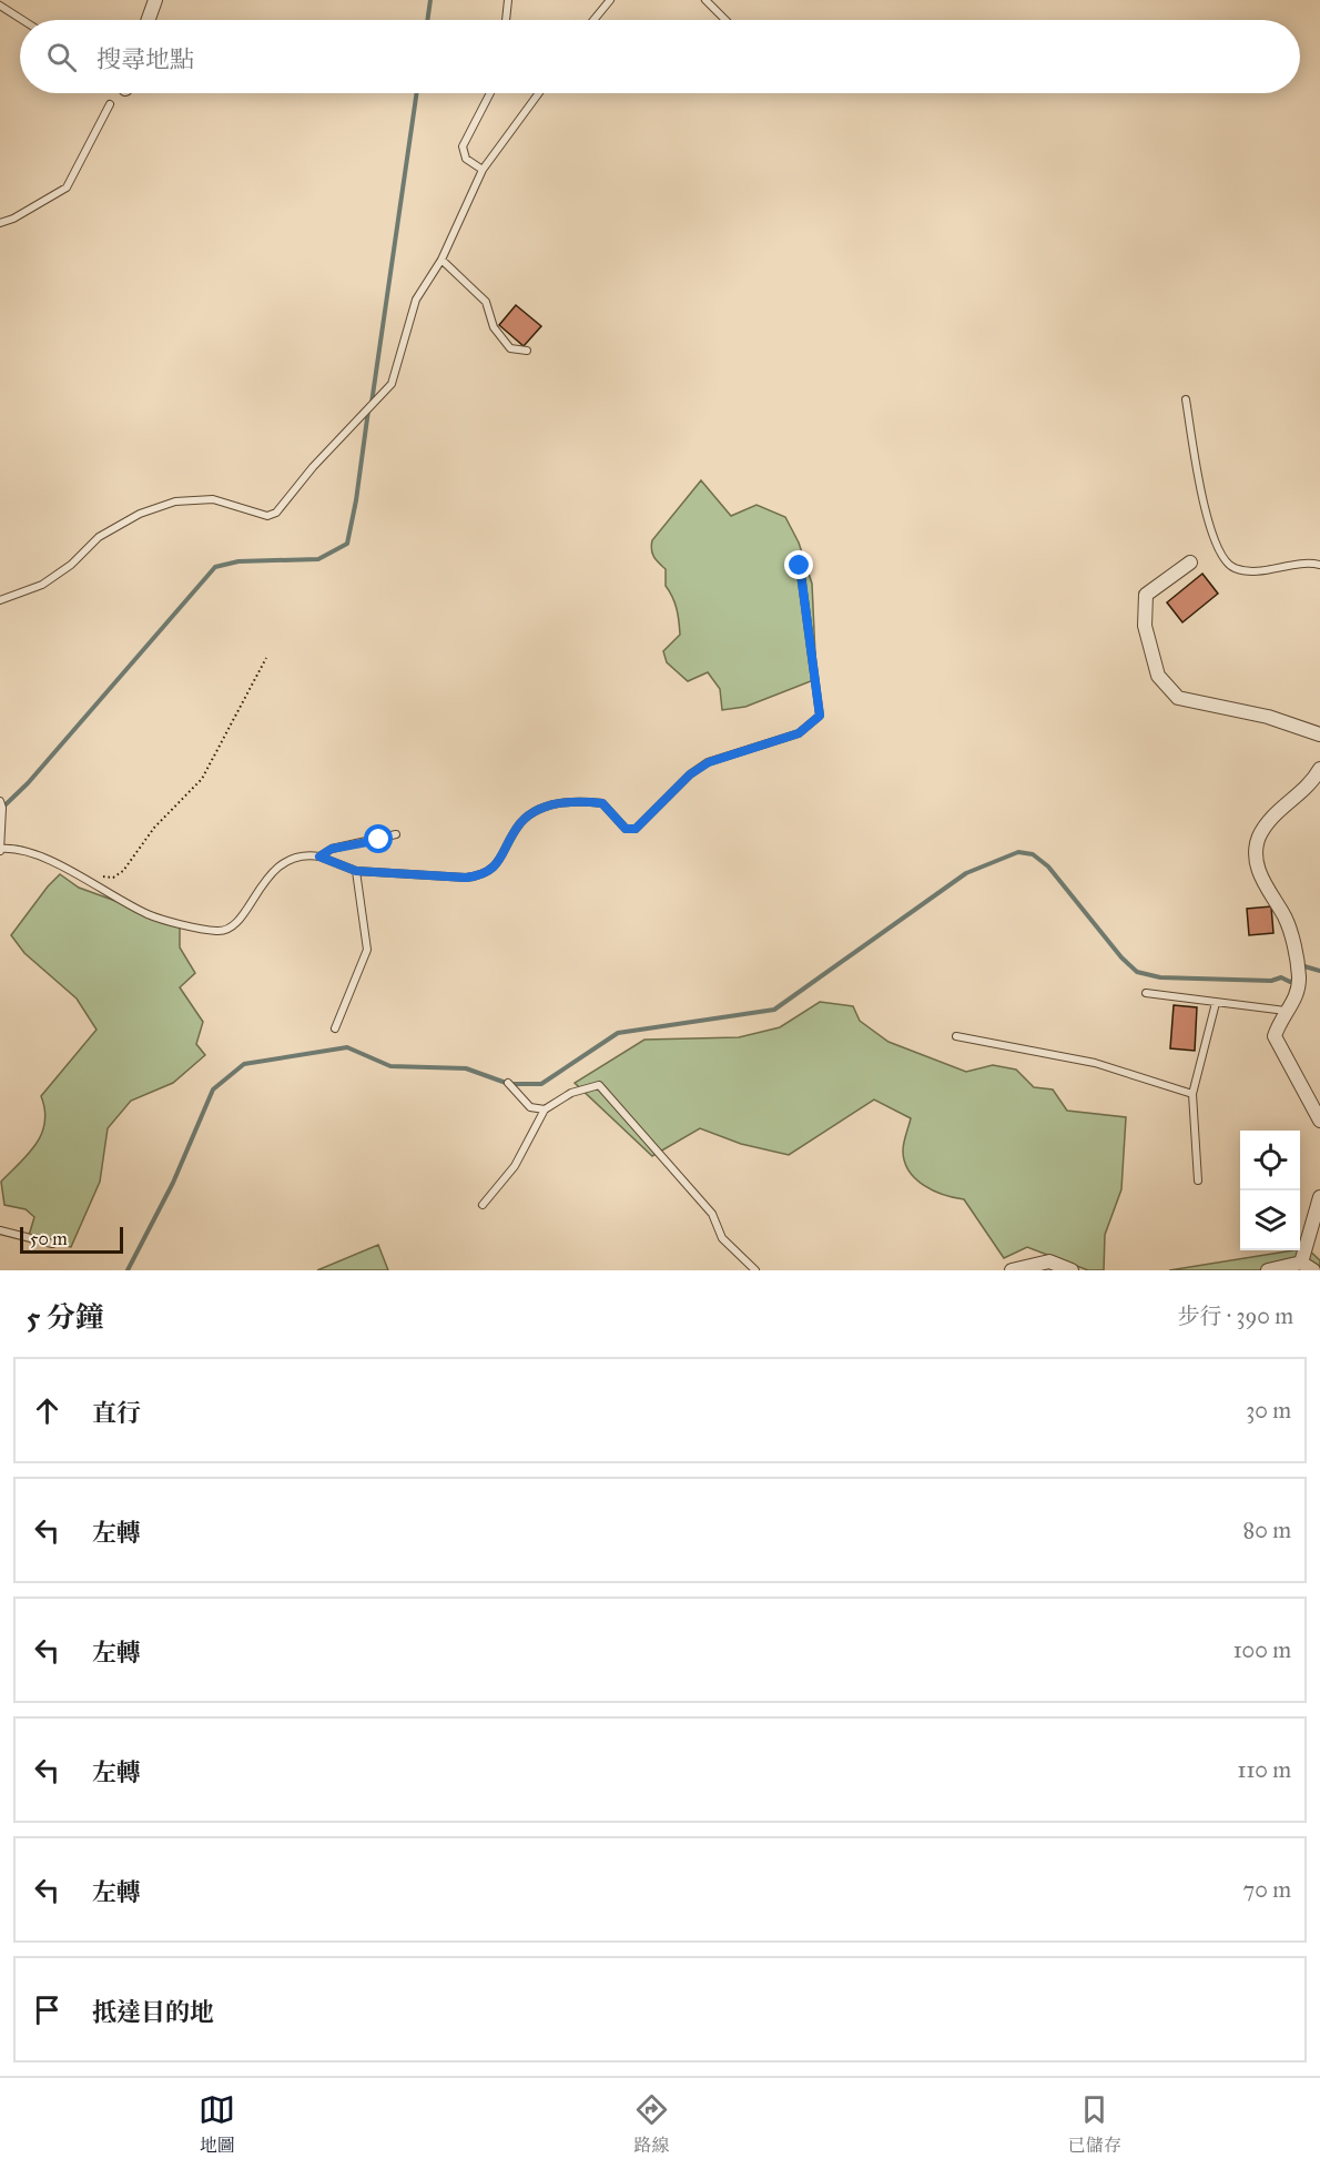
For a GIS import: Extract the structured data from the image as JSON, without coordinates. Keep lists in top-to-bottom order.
{
  "scale_bar": "50 m",
  "page": {
    "search": "搜尋地點",
    "scale": "50 m",
    "heading": ["5 分鐘", "步行 · 390 m"],
    "list": [
      ["直行", "30 m"],
      ["左轉", "80 m"],
      ["左轉", "100 m"],
      ["左轉", "110 m"],
      ["左轉", "70 m"],
      "抵達目的地"
    ],
    "nav": ["地圖", "路線", "已儲存"]
  }
}
